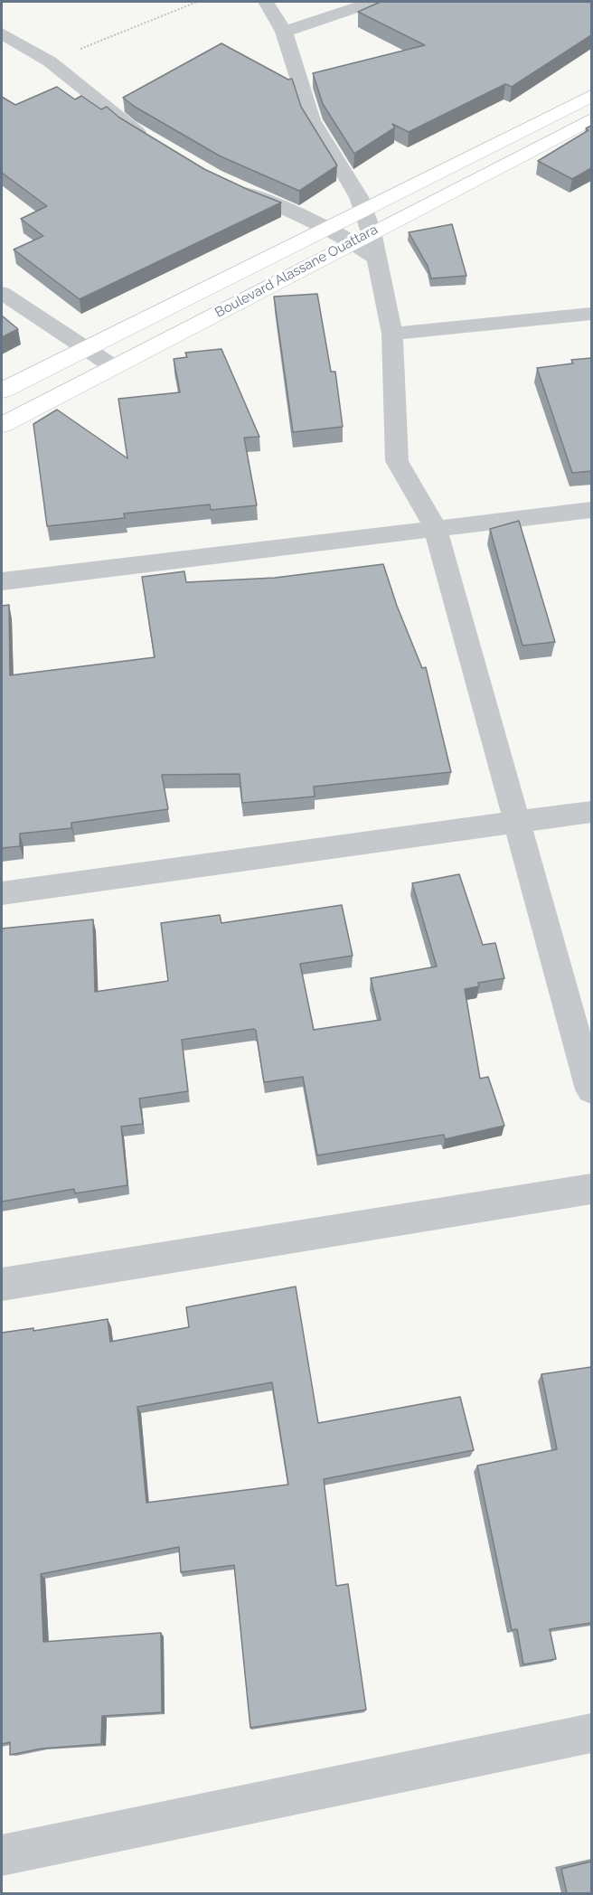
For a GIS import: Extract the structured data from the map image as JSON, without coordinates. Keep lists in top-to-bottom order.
{
  "streets": {
    "main road": ["Boulevard Alassane Ouattara"]
  }
}
